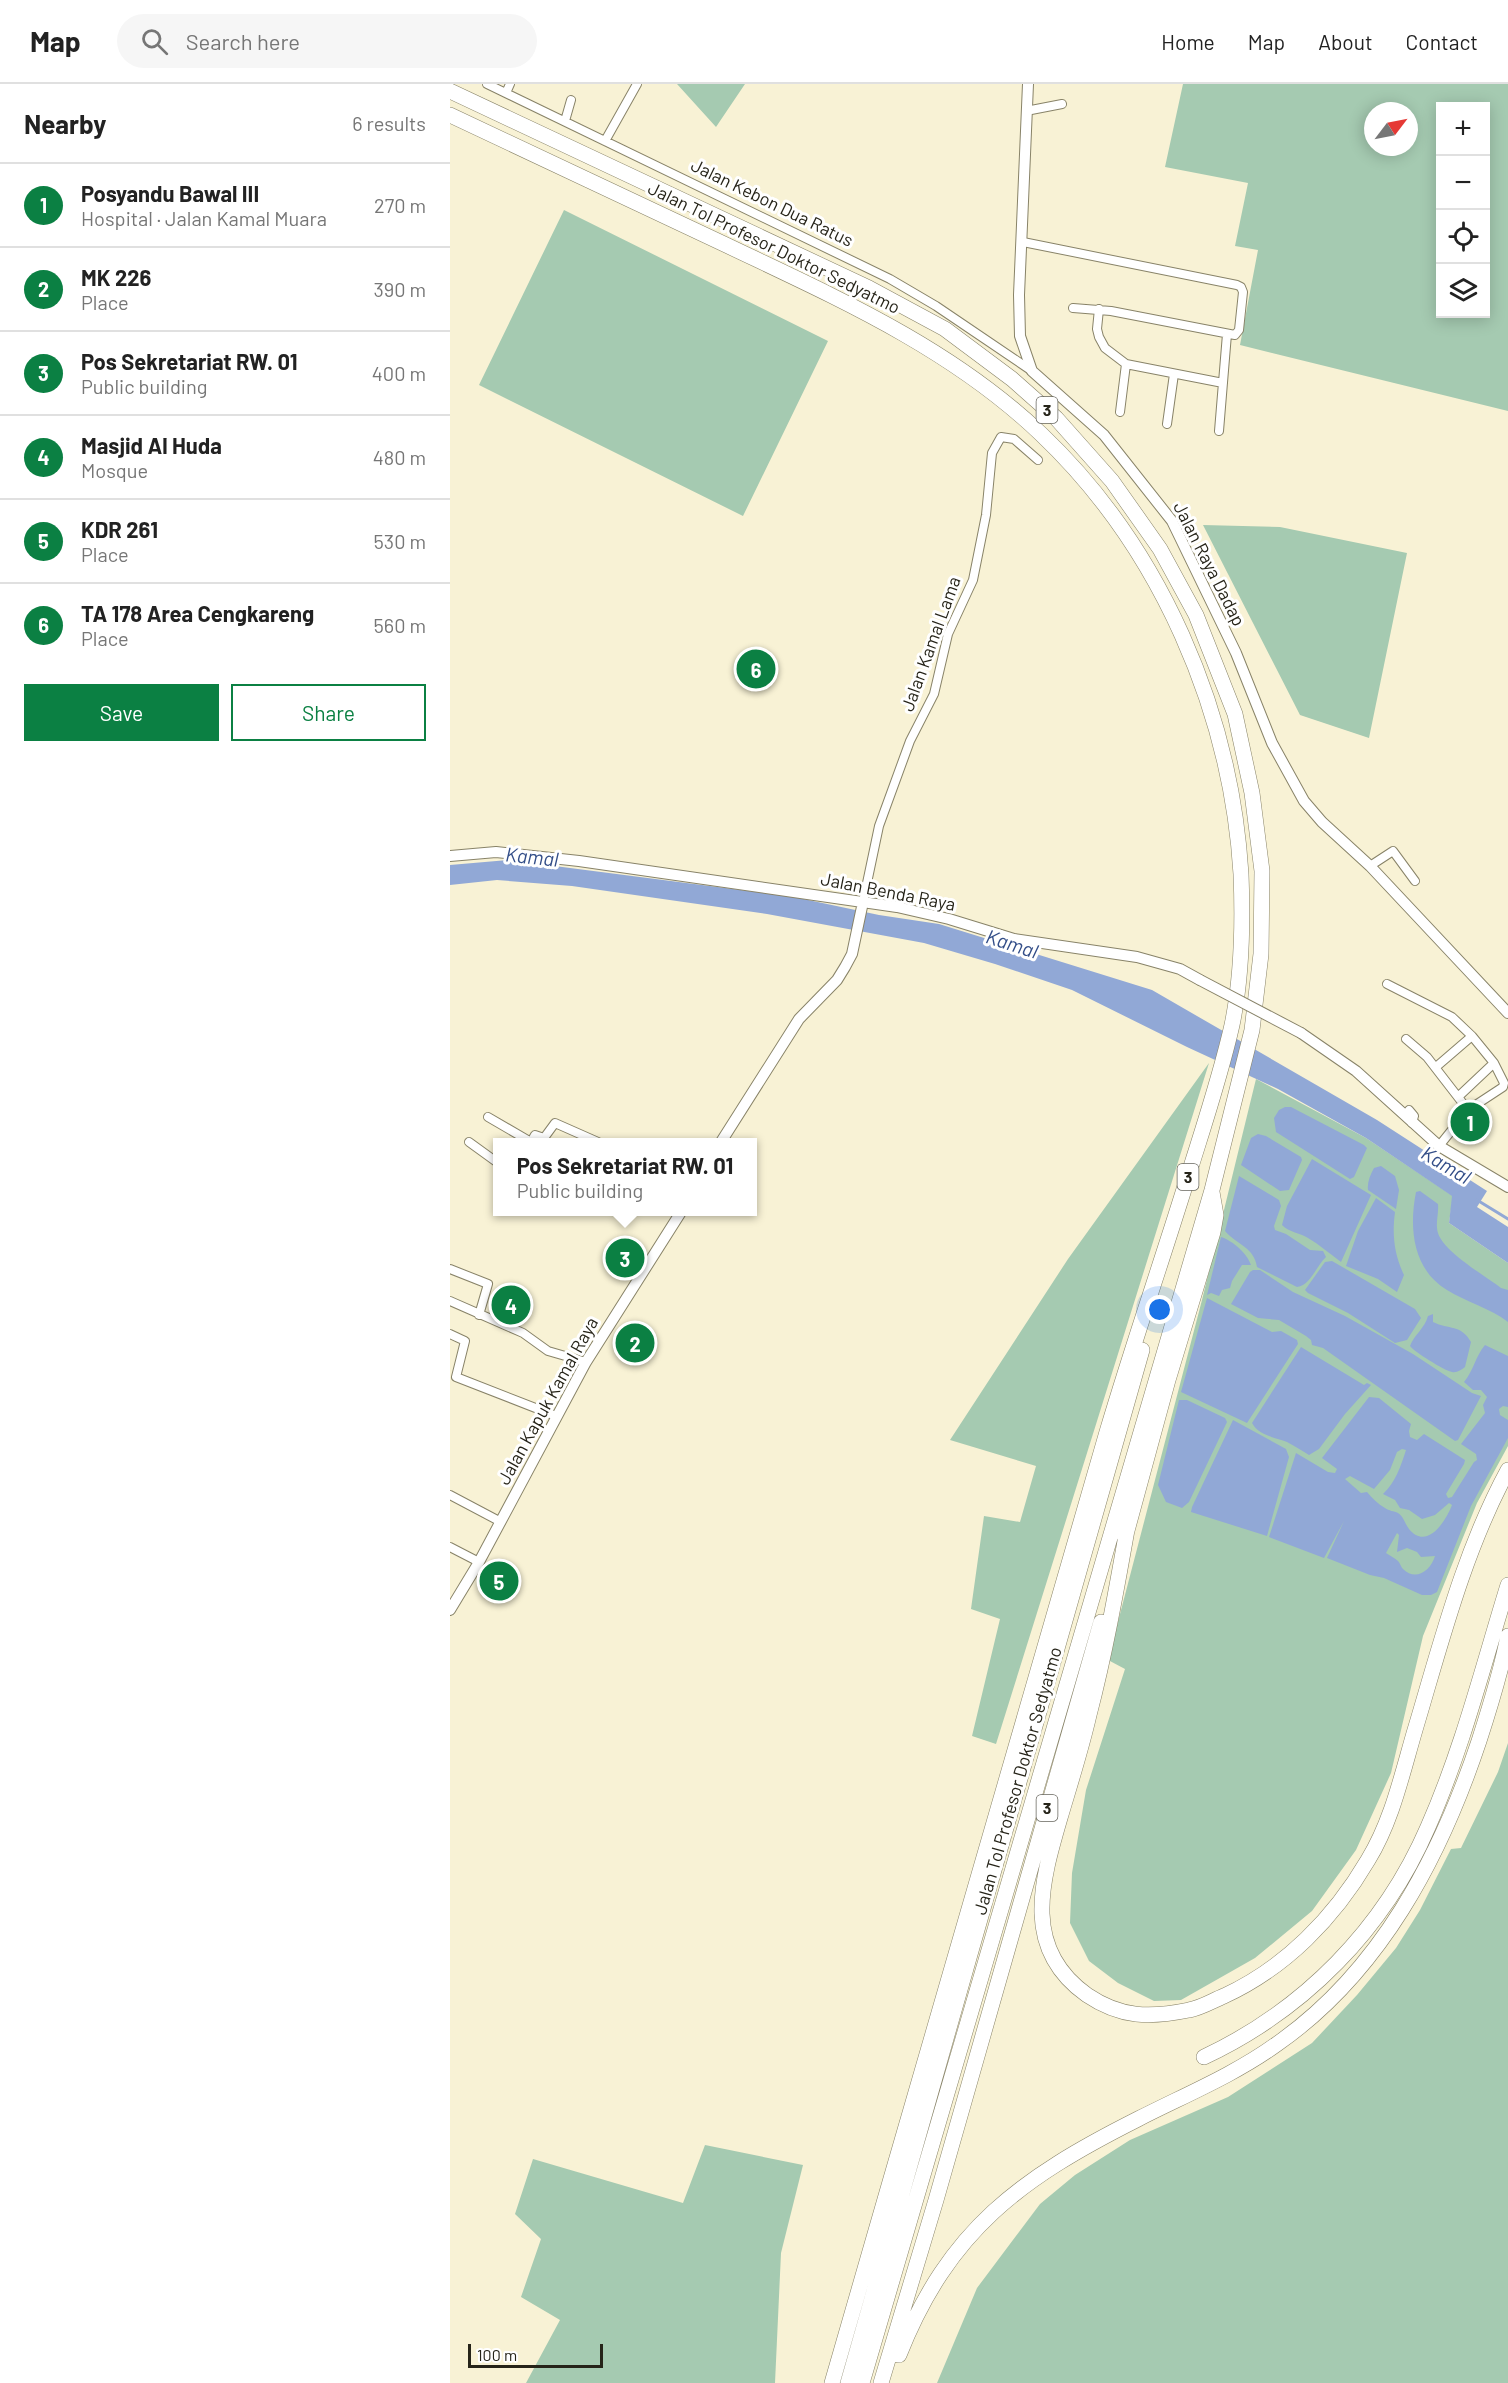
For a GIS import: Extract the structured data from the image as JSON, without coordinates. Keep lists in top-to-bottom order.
{
  "streets": {
    "highway": ["Jalan Tol Profesor Doktor Sedyatmo", "3"],
    "main road": ["Jalan Raya Dadap", "Jalan Benda Raya", "Jalan Kapuk Kamal Raya"],
    "street": ["Jalan Kebon Dua Ratus", "Jalan Kamal Lama"]
  },
  "crossings": [
    ["Jalan Kebon Dua Ratus", "Jalan Raya Dadap"],
    ["Jalan Kamal Lama", "Jalan Benda Raya"]
  ],
  "water": ["Kamal"],
  "scale_bar": "100 m",
  "north": "top right",
  "page": {
    "header": "Map",
    "search": "Search here",
    "nav": [
      "Home",
      "Map",
      "About",
      "Contact"
    ],
    "heading": ["Nearby", "6 results"],
    "map_buttons": ["+", "−"],
    "list": [
      {
        "mark": "1",
        "name": "Posyandu Bawal III",
        "note": "Hospital · Jalan Kamal Muara",
        "value": "270 m"
      },
      {
        "mark": "2",
        "name": "MK 226",
        "note": "Place",
        "value": "390 m"
      },
      {
        "mark": "3",
        "name": "Pos Sekretariat RW. 01",
        "note": "Public building",
        "value": "400 m"
      },
      {
        "mark": "4",
        "name": "Masjid Al Huda",
        "note": "Mosque",
        "value": "480 m"
      },
      {
        "mark": "5",
        "name": "KDR 261",
        "note": "Place",
        "value": "530 m"
      },
      {
        "mark": "6",
        "name": "TA 178 Area Cengkareng",
        "note": "Place",
        "value": "560 m"
      }
    ],
    "pins": [
      "6",
      "1",
      "3",
      "4",
      "2",
      "5"
    ],
    "buttons": ["Save", "Share"],
    "popup": ["Pos Sekretariat RW. 01", "Public building"],
    "scale": "100 m"
  }
}
